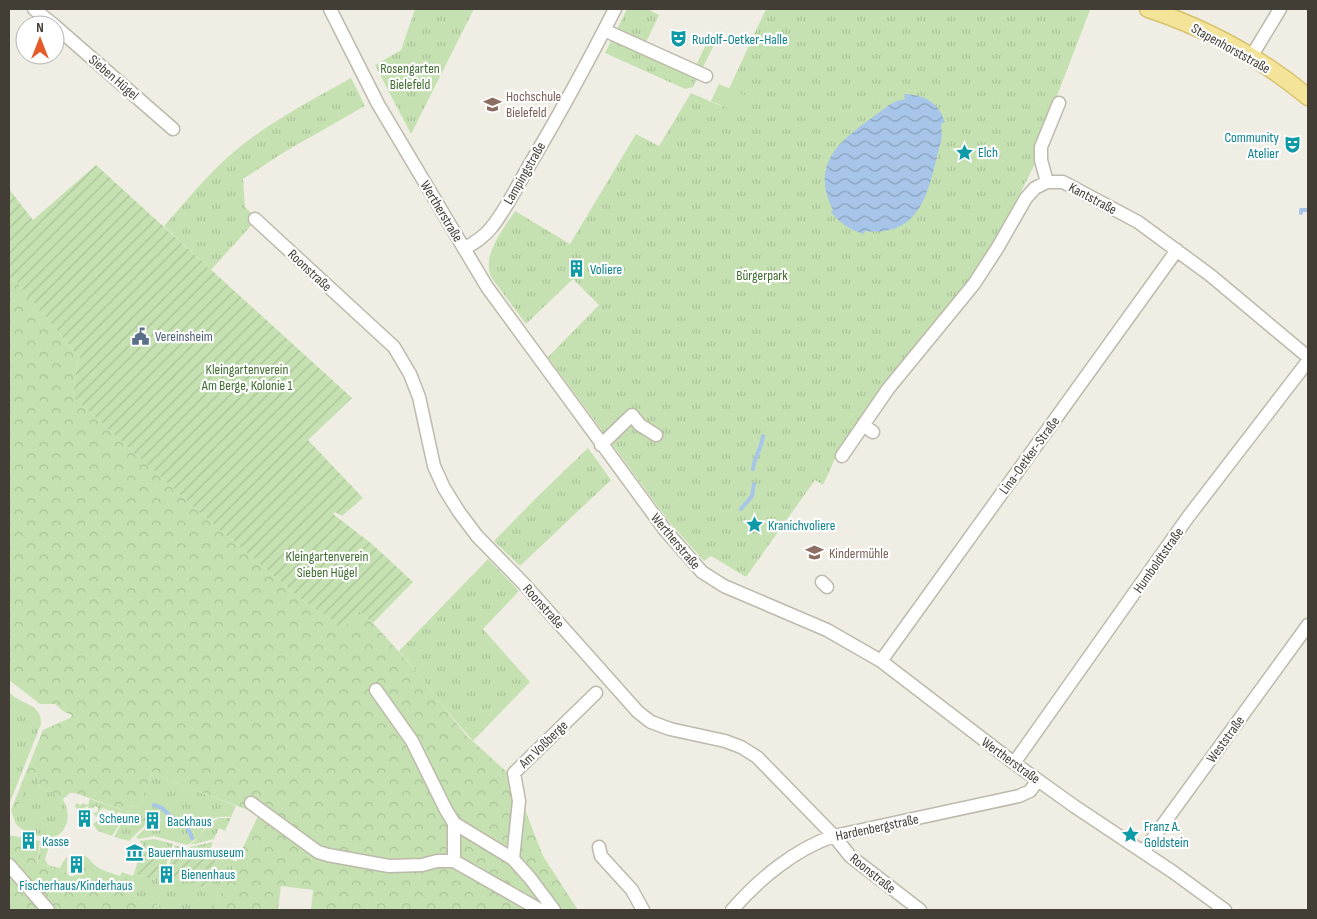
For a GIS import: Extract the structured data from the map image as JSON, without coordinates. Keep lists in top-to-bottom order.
{
  "streets": {
    "main road": ["Stapenhorststraße"],
    "street": [
      "Sieben Hügel",
      "Lampingstraße",
      "Kantstraße",
      "Wertherstraße",
      "Roonstraße",
      "Lina-Oetker-Straße",
      "Humboldtstraße",
      "Weststraße",
      "Am Voßberge",
      "Hardenbergstraße"
    ]
  },
  "crossings": [
    ["Lampingstraße", "Wertherstraße"],
    ["Kantstraße", "Lina-Oetker-Straße"],
    ["Wertherstraße", "Lina-Oetker-Straße"],
    ["Wertherstraße", "Humboldtstraße"],
    ["Wertherstraße", "Weststraße"],
    ["Wertherstraße", "Hardenbergstraße"],
    ["Roonstraße", "Hardenbergstraße"]
  ],
  "parks": [
    "Rosengarten Bielefeld",
    "Bürgerpark",
    "Kleingartenverein Am Berge, Kolonie 1",
    "Kleingartenverein Sieben Hügel"
  ],
  "places": {
    "theatre": ["Rudolf-Oetker-Halle", "Community Atelier"],
    "school or university": ["Hochschule Bielefeld", "Kindermühle"],
    "place": ["Elch", "Kranichvoliere", "Franz A. Goldstein"],
    "building": [
      "Voliere",
      "Scheune",
      "Backhaus",
      "Kasse",
      "Fischerhaus/Kinderhaus",
      "Bienenhaus"
    ],
    "public building": ["Vereinsheim"],
    "museum": ["Bauernhausmuseum"]
  },
  "north": "top"
}
